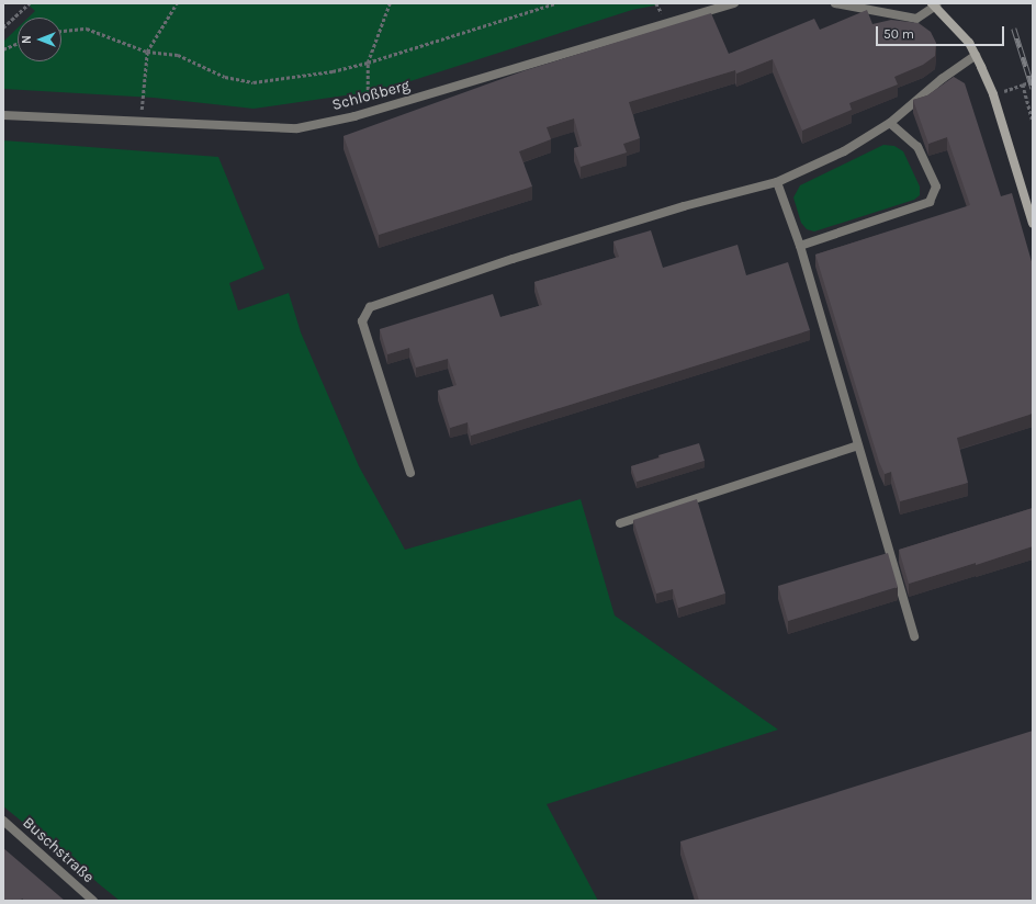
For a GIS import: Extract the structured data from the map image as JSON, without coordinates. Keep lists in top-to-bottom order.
{
  "streets": {
    "street": ["Schloßberg", "Buschstraße"]
  },
  "scale_bar": "50 m",
  "north": "left"
}
